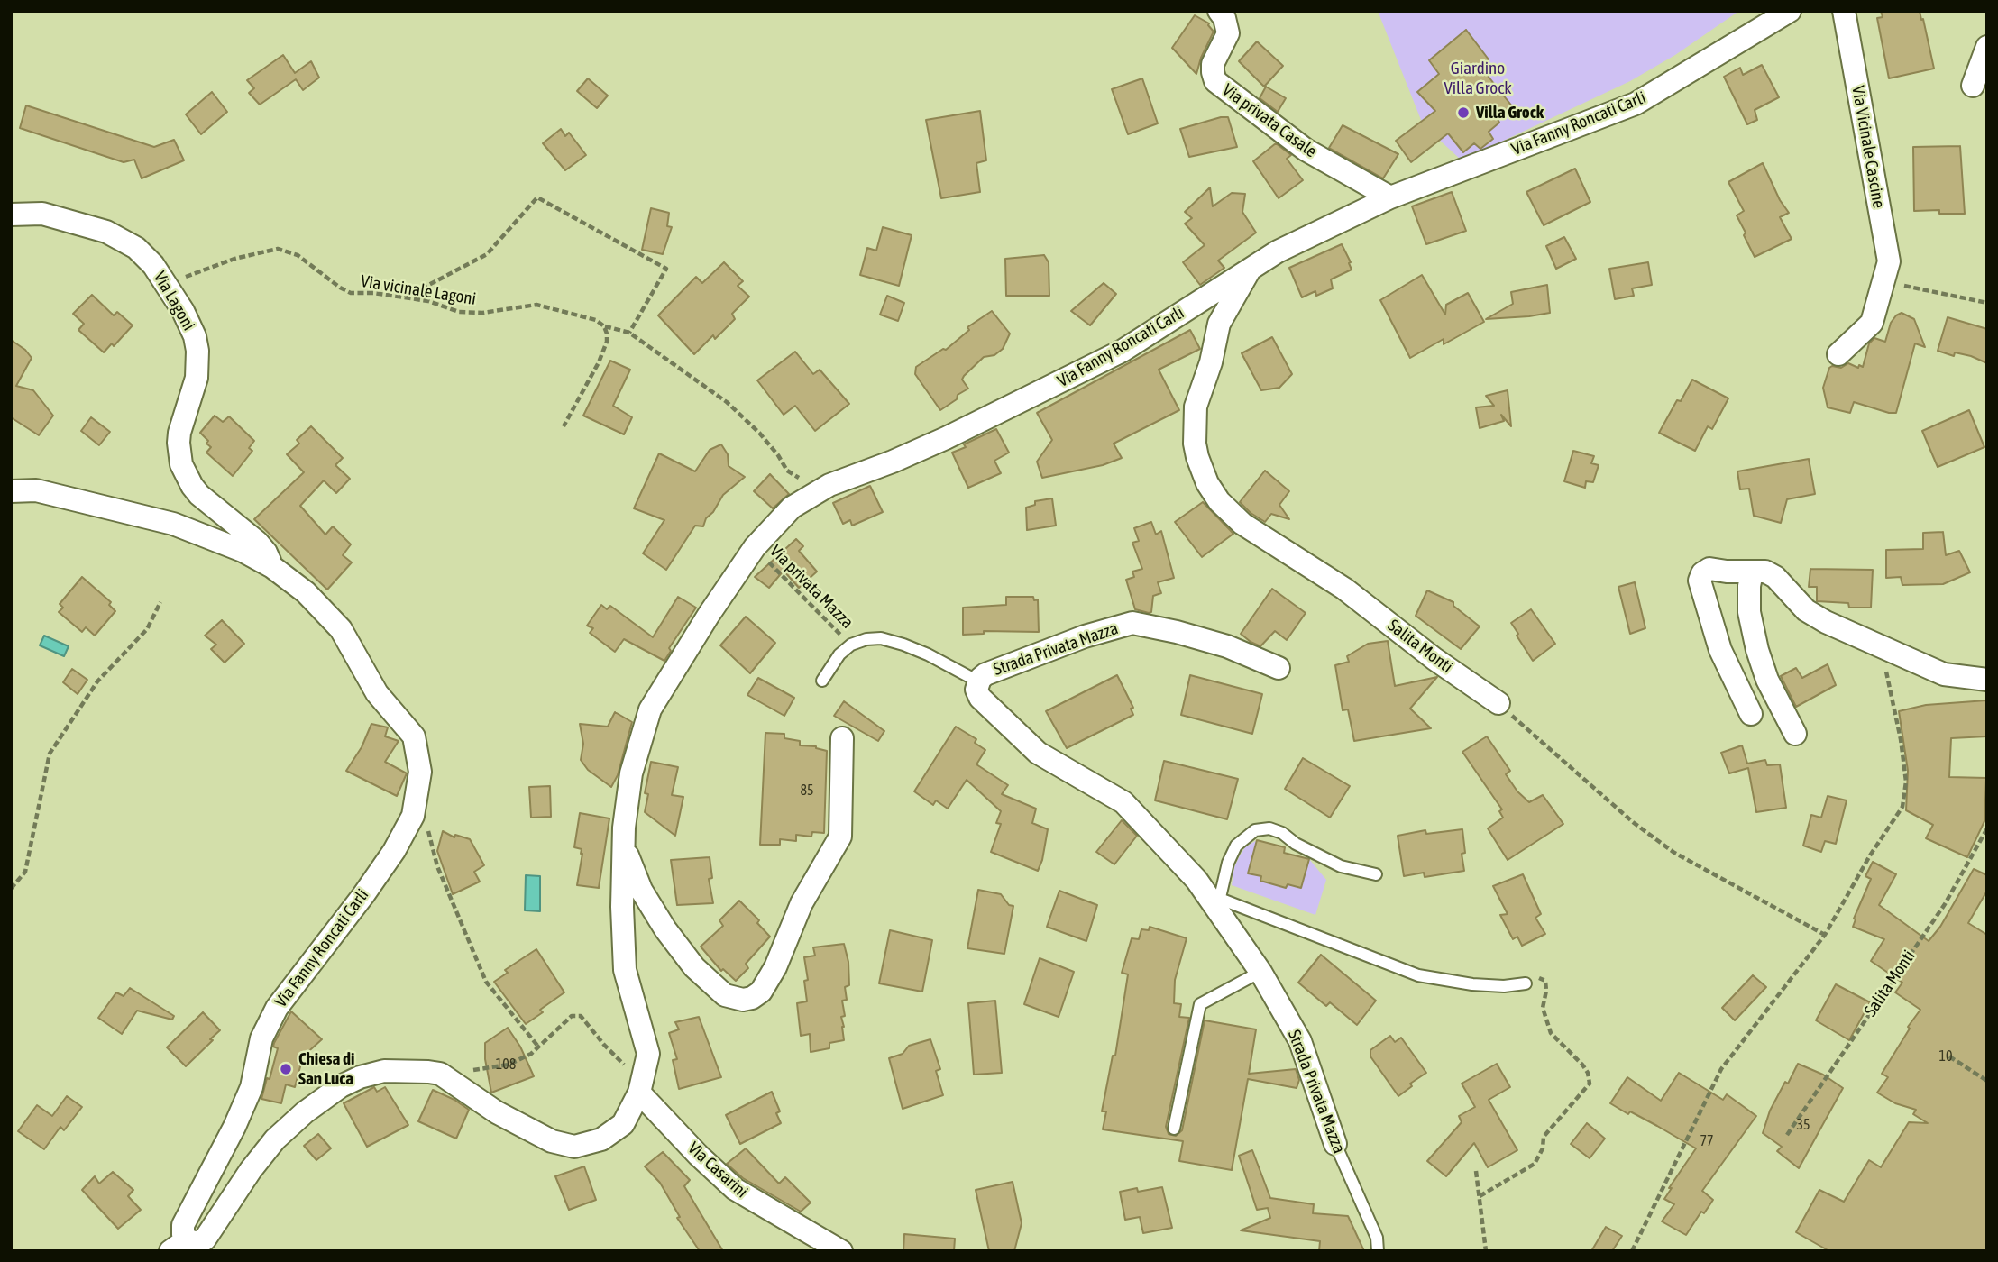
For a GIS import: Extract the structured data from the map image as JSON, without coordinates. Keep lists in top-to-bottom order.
{
  "streets": {
    "street": [
      "Via privata Casale",
      "Via Fanny Roncati Carli",
      "Via Vicinale Cascine",
      "Via Lagoni",
      "Salita Monti",
      "Strada Privata Mazza",
      "Via Casarini"
    ],
    "path": ["Via vicinale Lagoni", "Via privata Mazza"]
  },
  "crossings": [
    ["Via privata Casale", "Via Fanny Roncati Carli"],
    ["Via Fanny Roncati Carli", "Via Lagoni"],
    ["Via Fanny Roncati Carli", "Via privata Mazza"],
    ["Via Fanny Roncati Carli", "Salita Monti"],
    ["Via Fanny Roncati Carli", "Via Casarini"],
    ["Via vicinale Lagoni", "Via Lagoni"]
  ],
  "parks": ["Giardino Villa Grock"],
  "places": ["Villa Grock", "Chiesa di San Luca"],
  "house_numbers": [
    "85",
    "10",
    "108",
    "35",
    "77"
  ]
}
